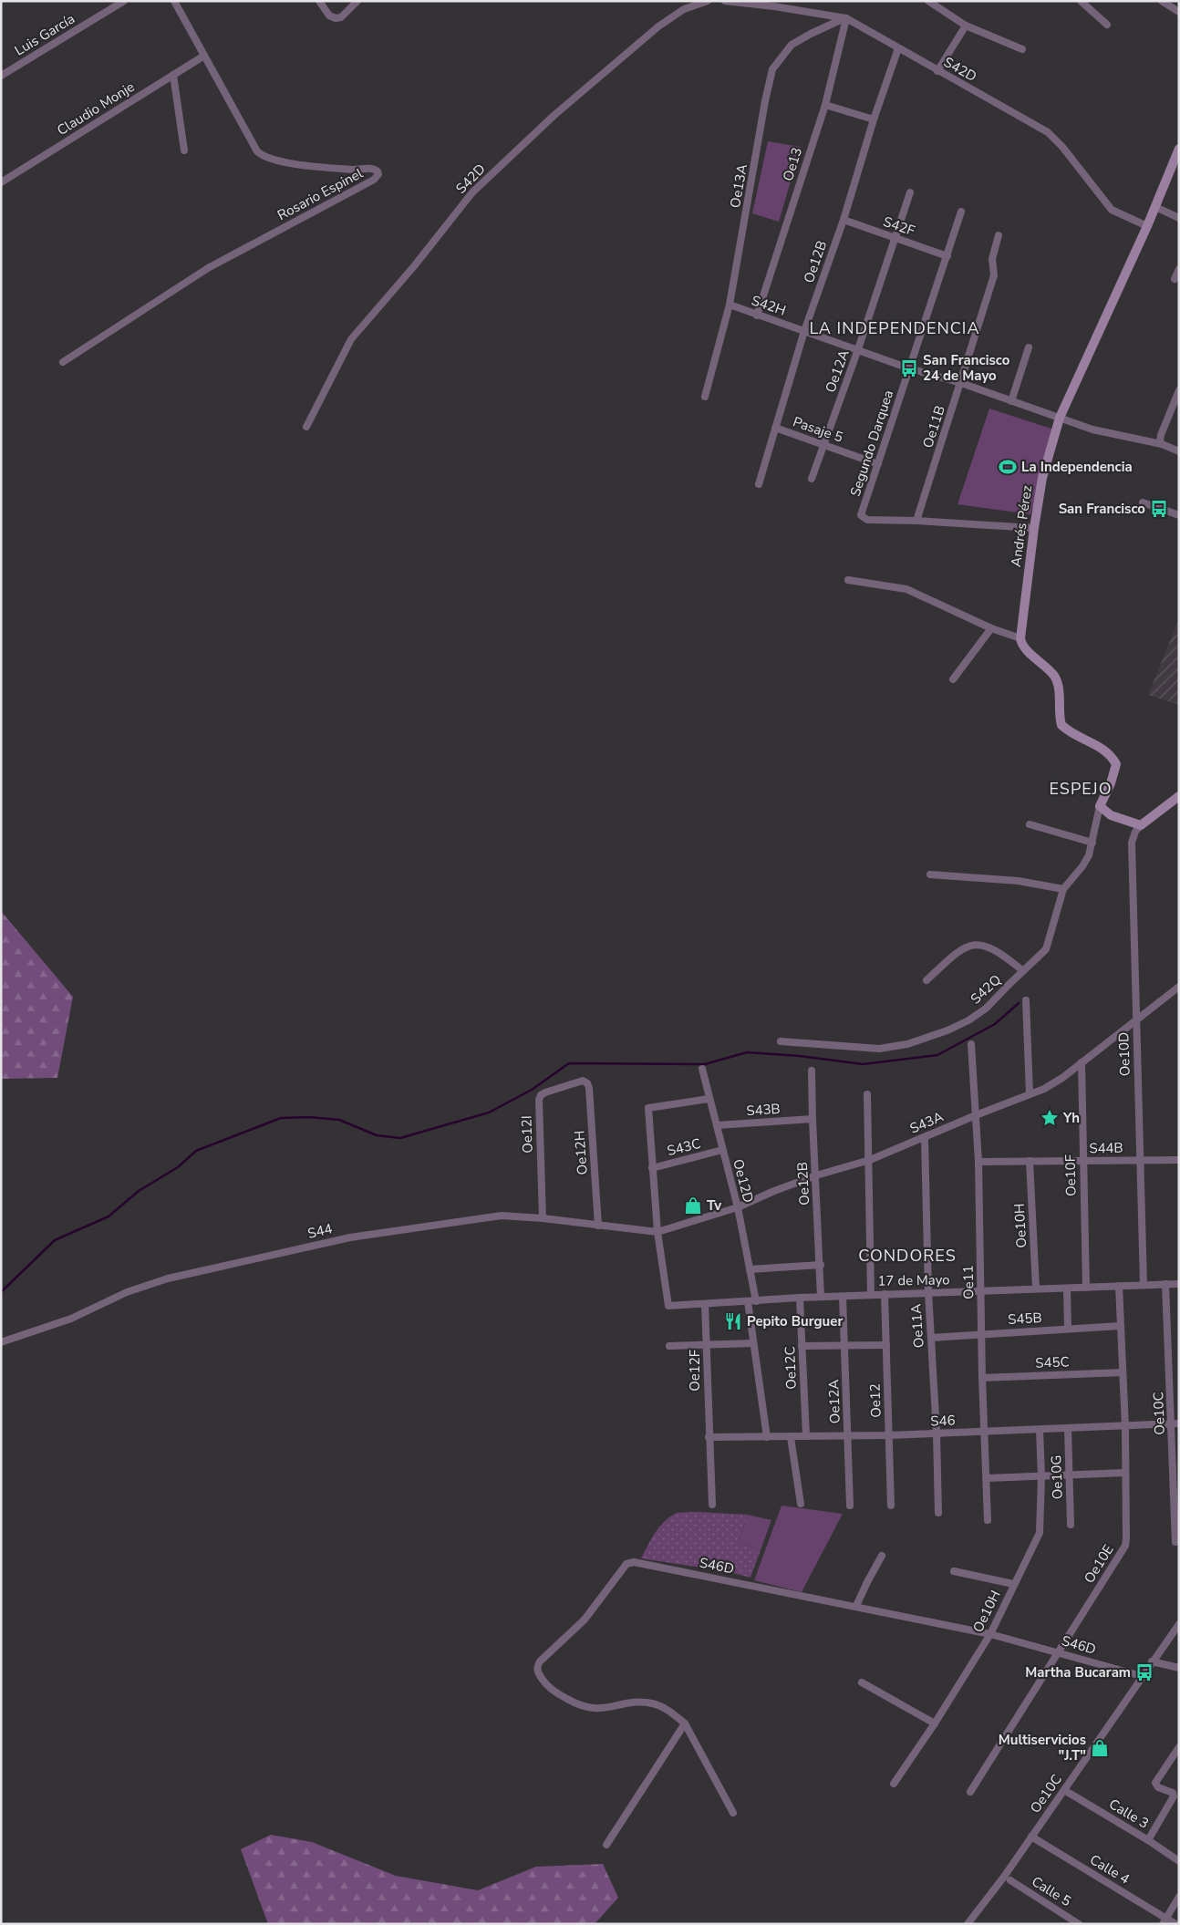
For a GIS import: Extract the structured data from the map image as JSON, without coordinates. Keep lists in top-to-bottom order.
{
  "streets": {
    "street": [
      "Luis García",
      "S42D",
      "Claudio Monje",
      "Oe13",
      "Oe13A",
      "Rosario Espinel",
      "S42F",
      "Oe12B",
      "S42H",
      "Oe12A",
      "Oe11B",
      "Pasaje 5",
      "Segundo Darquea",
      "Andrés Pérez",
      "S42Q",
      "Oe10D",
      "S43B",
      "S43A",
      "Oe12I",
      "S43C",
      "S44B",
      "Oe12H",
      "Oe10F",
      "Oe12D",
      "Oe10H",
      "S44",
      "17 de Mayo",
      "Oe11",
      "S45B",
      "Oe11A",
      "S45C",
      "Oe12C",
      "Oe12F",
      "Oe12",
      "Oe10C",
      "S46",
      "Oe10G",
      "Oe10E",
      "S46D",
      "Calle 3",
      "Calle 4",
      "Calle 5"
    ]
  },
  "crossings": [
    ["S42D", "Oe13"],
    ["S42D", "Oe13A"],
    ["S42D", "Oe12B"],
    ["S42D", "Andrés Pérez"],
    ["Claudio Monje", "Rosario Espinel"],
    ["Oe13", "Oe13A"],
    ["Oe13", "S42H"],
    ["Oe13A", "S42H"],
    ["S42F", "Oe12B"],
    ["S42F", "Oe12A"],
    ["S42F", "Segundo Darquea"],
    ["Oe12B", "S42H"],
    ["Oe12B", "Pasaje 5"],
    ["Oe12B", "S43B"],
    ["Oe12B", "S43A"],
    ["Oe12B", "17 de Mayo"],
    ["S42H", "Oe12A"],
    ["S42H", "Oe11B"],
    ["S42H", "Segundo Darquea"],
    ["S42H", "Andrés Pérez"],
    ["Oe12A", "Pasaje 5"],
    ["Oe12A", "17 de Mayo"],
    ["Oe12A", "S46"],
    ["Oe11B", "Segundo Darquea"],
    ["Pasaje 5", "Segundo Darquea"],
    ["Segundo Darquea", "Andrés Pérez"],
    ["Oe10D", "S43A"],
    ["Oe10D", "S44B"],
    ["Oe10D", "17 de Mayo"],
    ["S43B", "Oe12D"],
    ["S43A", "Oe10F"],
    ["S43A", "Oe12D"],
    ["S43A", "S44"],
    ["S43A", "17 de Mayo"],
    ["S43A", "Oe11"],
    ["S43A", "Oe11A"],
    ["Oe12I", "Oe12H"],
    ["Oe12I", "S44"],
    ["S43C", "Oe12D"],
    ["S44B", "Oe10F"],
    ["S44B", "Oe10H"],
    ["S44B", "Oe11"],
    ["Oe12H", "S44"],
    ["Oe10F", "17 de Mayo"],
    ["Oe12D", "17 de Mayo"],
    ["Oe10H", "17 de Mayo"],
    ["Oe10H", "S46"],
    ["Oe10H", "S46D"],
    ["S44", "17 de Mayo"],
    ["17 de Mayo", "Oe11"],
    ["17 de Mayo", "Oe11A"],
    ["17 de Mayo", "Oe12C"],
    ["17 de Mayo", "Oe12F"],
    ["17 de Mayo", "Oe12"],
    ["17 de Mayo", "Oe10C"],
    ["17 de Mayo", "Oe10E"],
    ["Oe11", "S45B"],
    ["Oe11", "S45C"],
    ["Oe11", "S46"],
    ["S45B", "Oe11A"],
    ["S45B", "Oe10E"],
    ["Oe11A", "S46"],
    ["S45C", "Oe10E"],
    ["Oe12C", "S46"],
    ["Oe12F", "S46"],
    ["Oe12", "S46"],
    ["Oe10C", "S46"],
    ["Oe10C", "S46D"],
    ["Oe10C", "Calle 3"],
    ["Oe10C", "Calle 4"],
    ["S46", "Oe10G"],
    ["S46", "Oe10E"],
    ["Oe10E", "S46D"]
  ],
  "districts": ["LA INDEPENDENCIA", "ESPEJO", "CONDORES"],
  "places": {
    "bus stop": ["San Francisco 24 de Mayo", "San Francisco", "Martha Bucaram"],
    "sports": ["La Independencia"],
    "place": ["Yh"],
    "shop": ["Tv", "Multiservicios \"J.T\""],
    "restaurant": ["Pepito Burguer"]
  }
}
